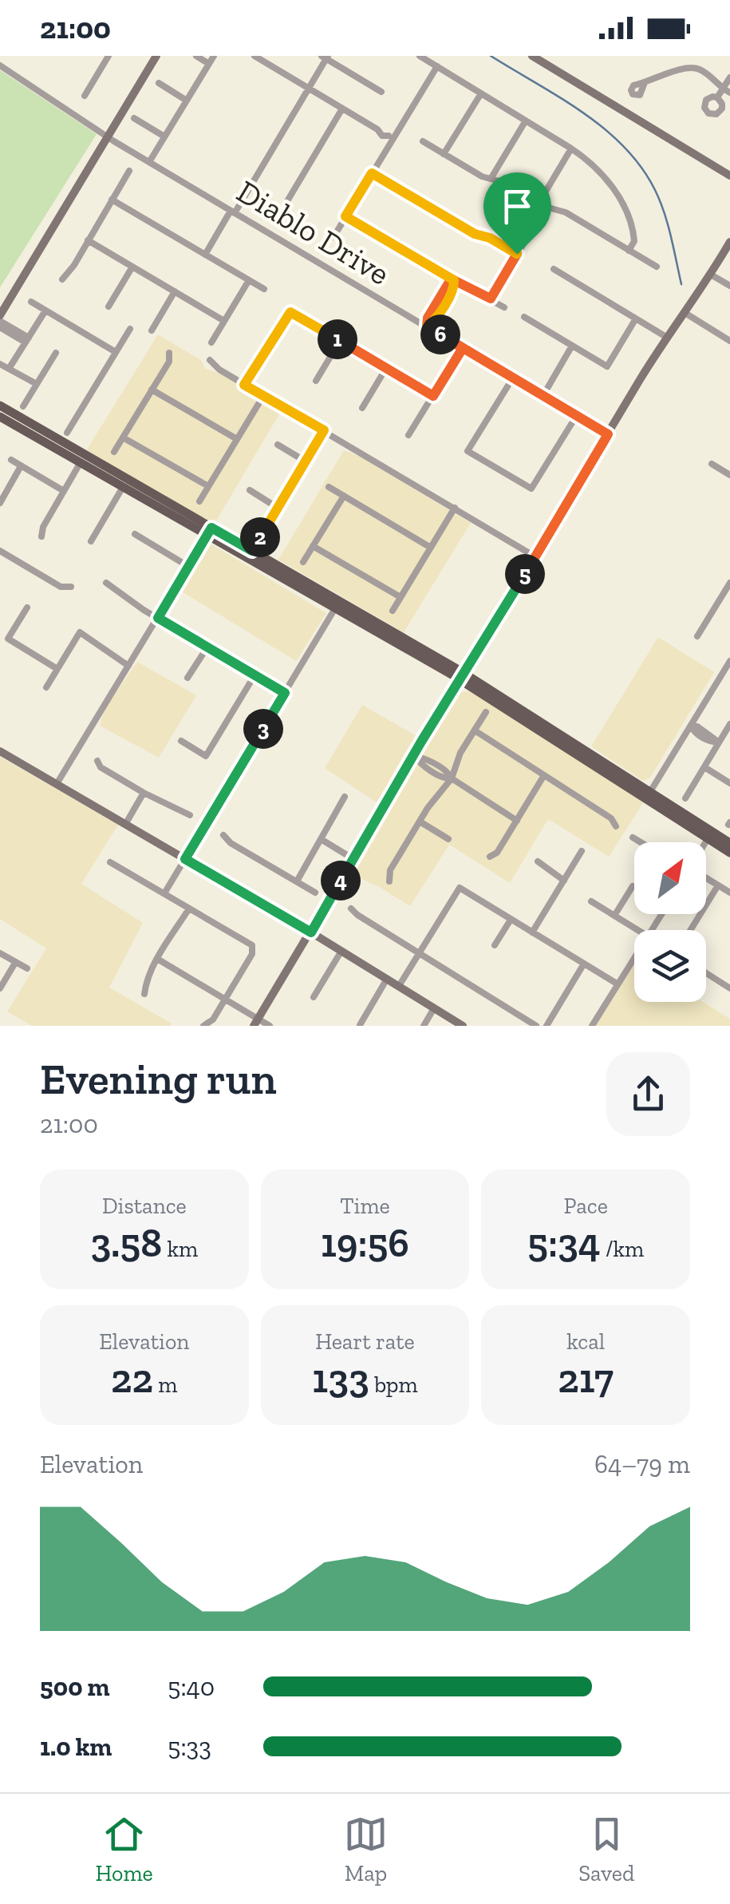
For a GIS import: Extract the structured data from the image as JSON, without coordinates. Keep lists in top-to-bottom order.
{
  "streets": {
    "street": ["Diablo Drive"]
  },
  "north": "top right",
  "page": {
    "status": "21:00",
    "pins": [
      "6",
      "1",
      "2",
      "5",
      "3",
      "4"
    ],
    "heading": ["Evening run", "21:00"],
    "stats": [
      ["Distance", "3.58 km"],
      ["Time", "19:56"],
      ["Pace", "5:34 /km"],
      ["Elevation", "22 m"],
      ["Heart rate", "133 bpm"],
      ["kcal", "217"]
    ],
    "chart": ["Elevation", "64–79 m"],
    "list": [
      {
        "name": "500 m",
        "note": "5:40"
      },
      {
        "name": "1.0 km",
        "note": "5:33"
      }
    ],
    "tabs": ["Home", "Map", "Saved"]
  }
}
